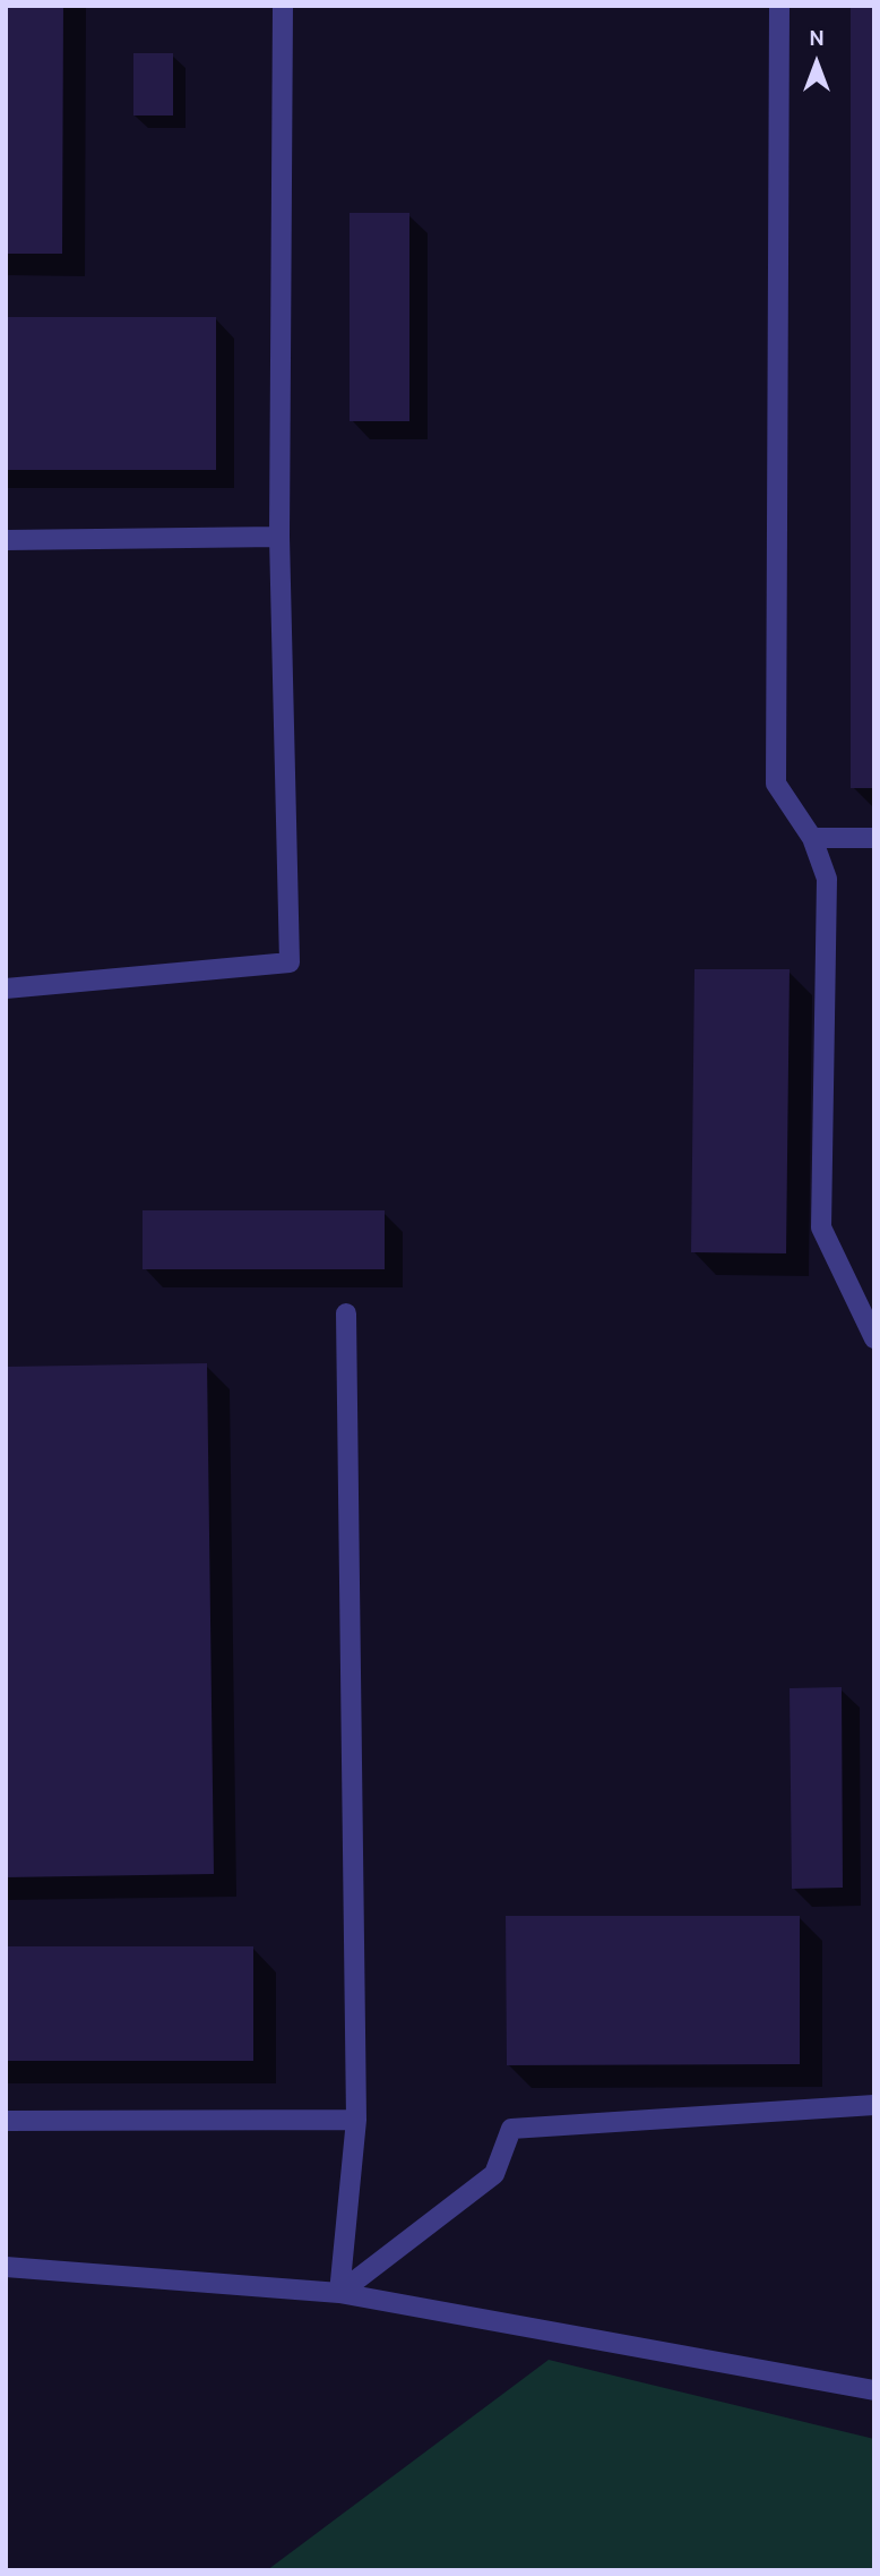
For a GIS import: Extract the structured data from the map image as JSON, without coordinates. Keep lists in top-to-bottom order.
{
  "north": "top"
}
